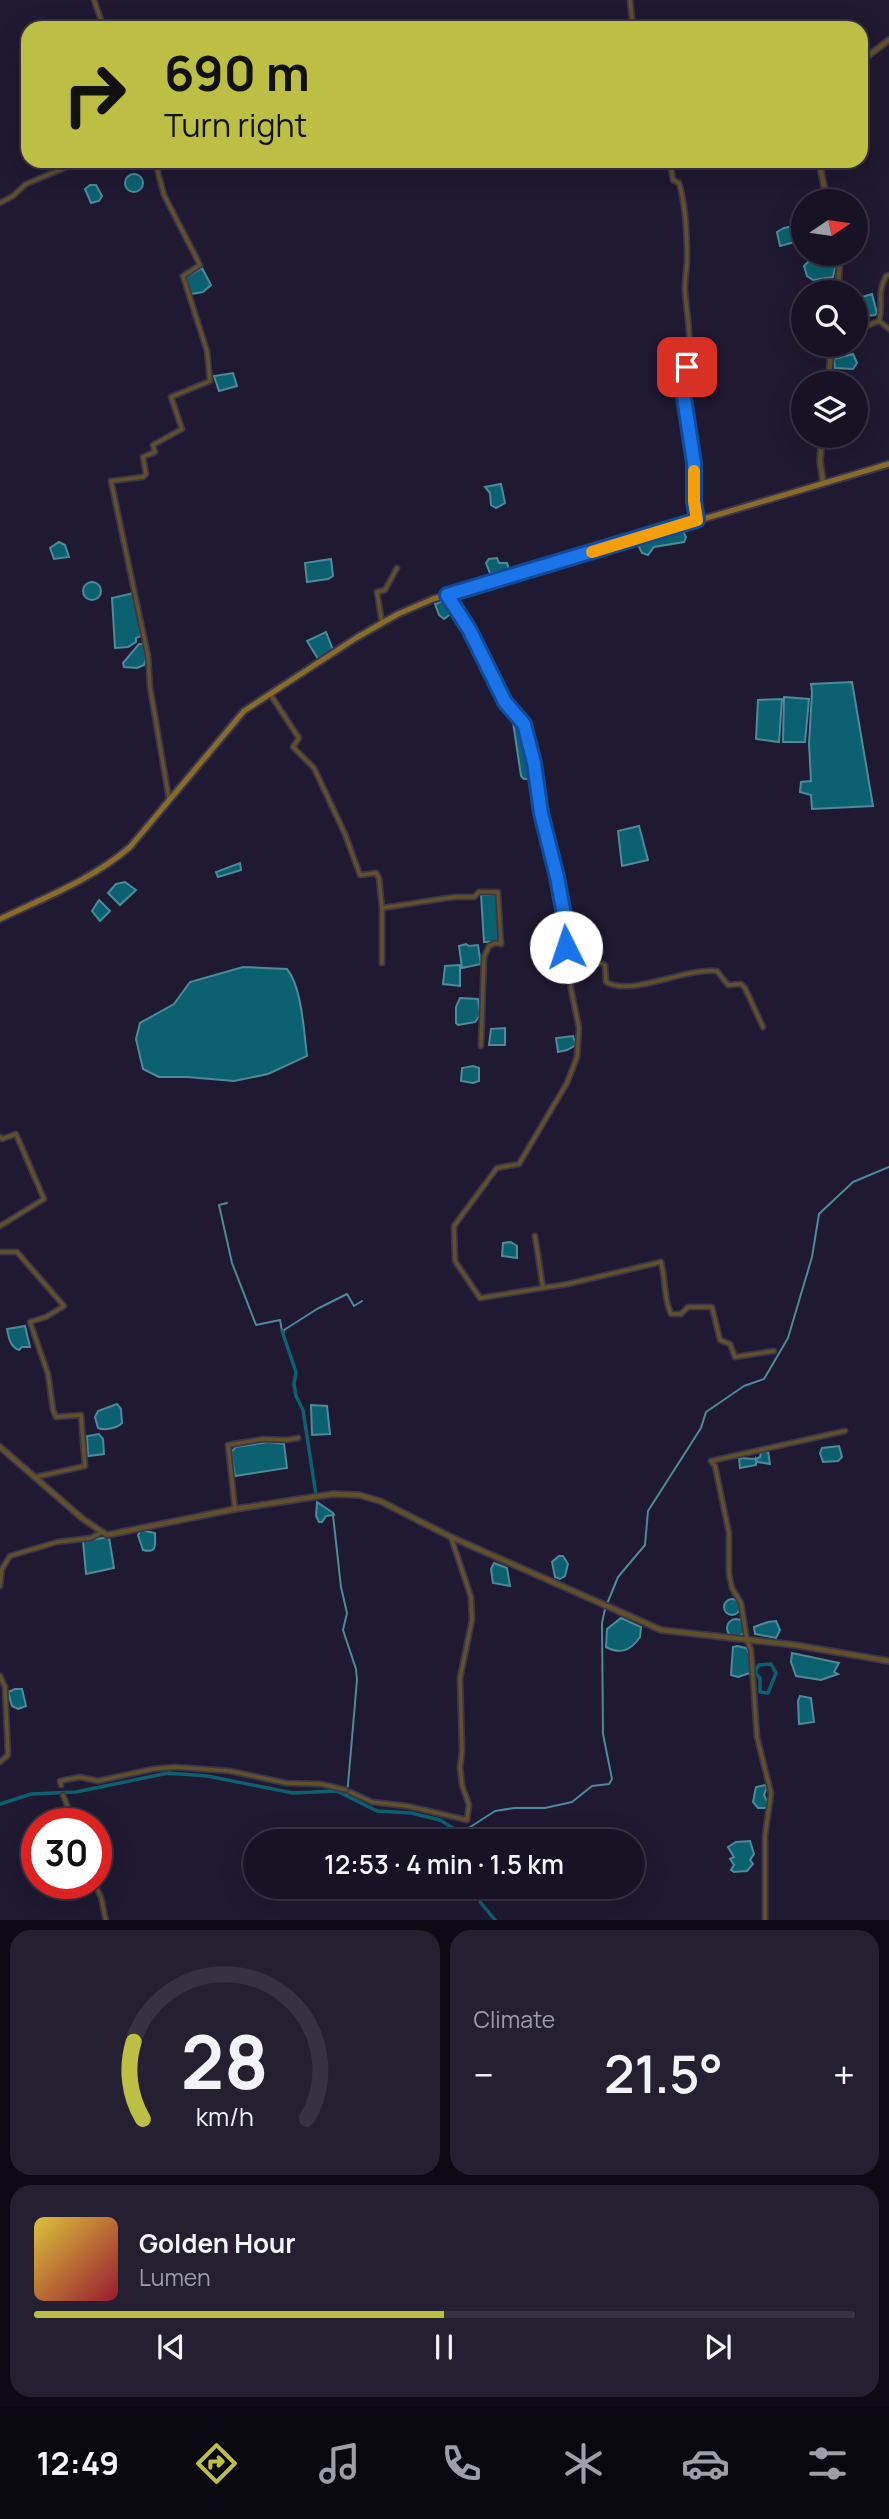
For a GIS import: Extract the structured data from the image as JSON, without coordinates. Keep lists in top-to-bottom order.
{
  "north": "right",
  "page": {
    "turn": ["690 m", "Turn right"],
    "limit": "30",
    "trip": "12:53 · 4 min · 1.5 km",
    "tile": "Climate",
    "heat": ["−", "21.5°", "+"],
    "song": ["Golden Hour", "Lumen"],
    "tabs": "12:49",
    "gauge": ["28", "km/h"]
  }
}
